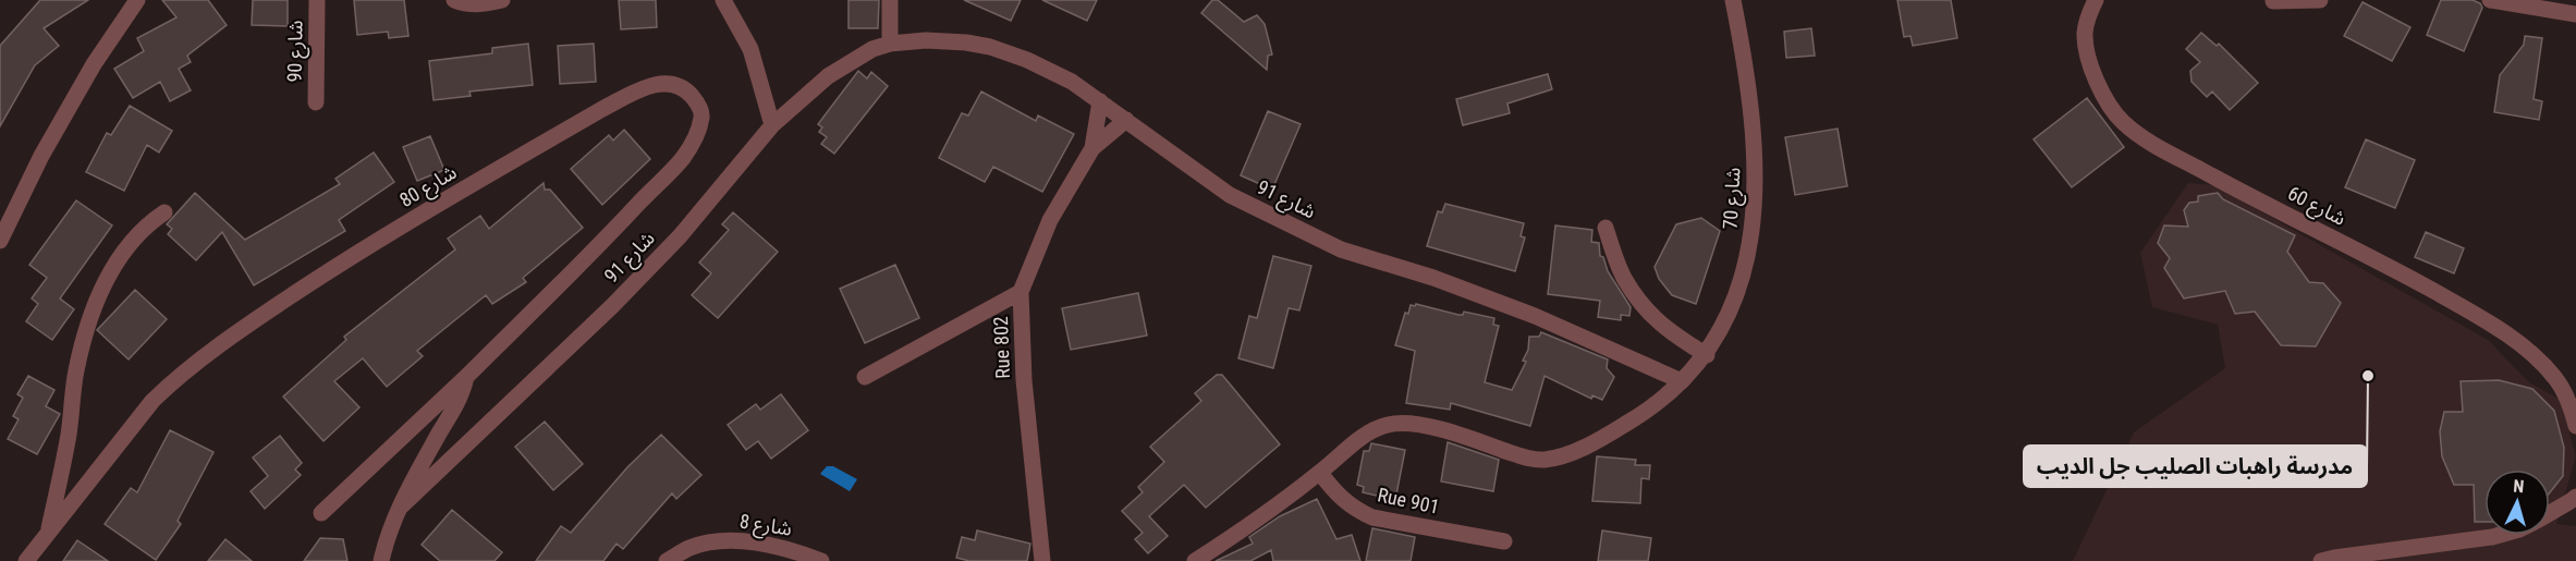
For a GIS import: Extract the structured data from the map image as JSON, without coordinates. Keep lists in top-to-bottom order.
{
  "streets": {
    "street": [
      "شارع 90",
      "شارع 80",
      "شارع 70",
      "شارع 91",
      "شارع 60",
      "Rue 802",
      "Rue 901",
      "شارع 8"
    ]
  },
  "crossings": [
    ["شارع 70", "شارع 91"],
    ["شارع 70", "Rue 901"],
    ["شارع 91", "Rue 802"]
  ],
  "places": ["مدرسة راهبات الصليب جل الديب"],
  "north": "top"
}
